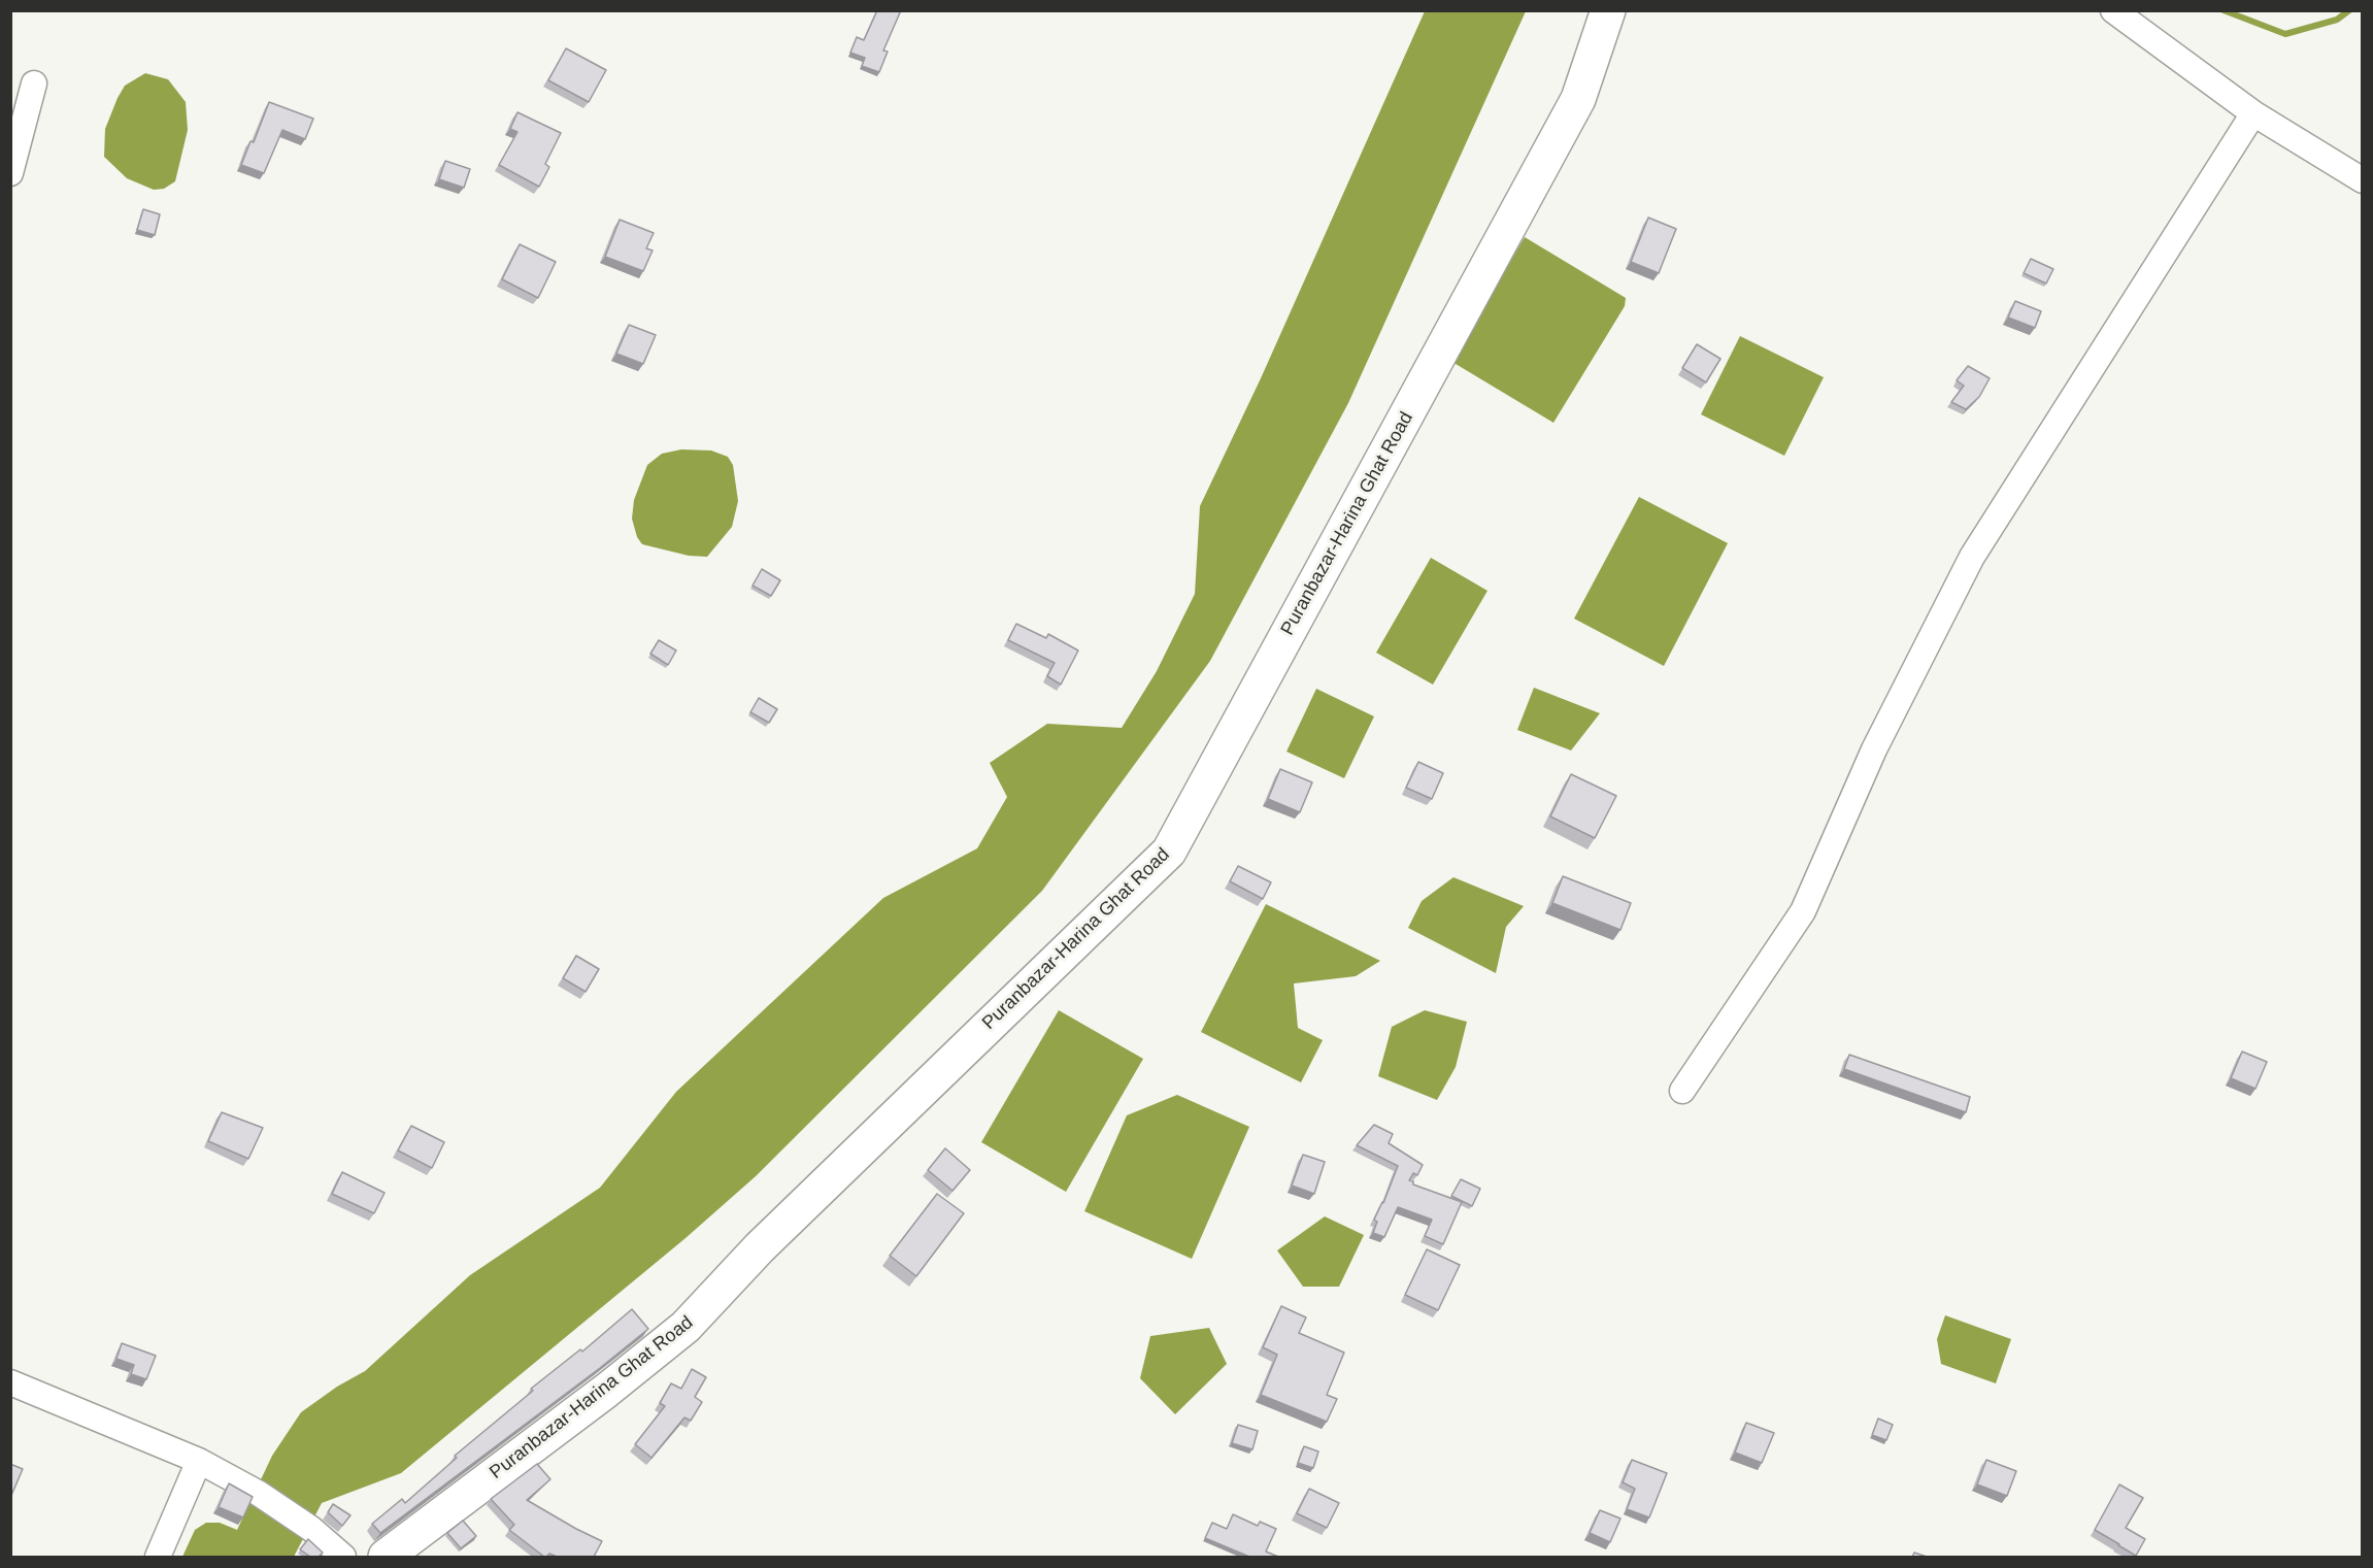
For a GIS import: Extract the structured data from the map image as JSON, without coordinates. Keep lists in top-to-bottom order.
{
  "streets": {
    "main road": ["Puranbazar-Harina Ghat Road"]
  }
}
